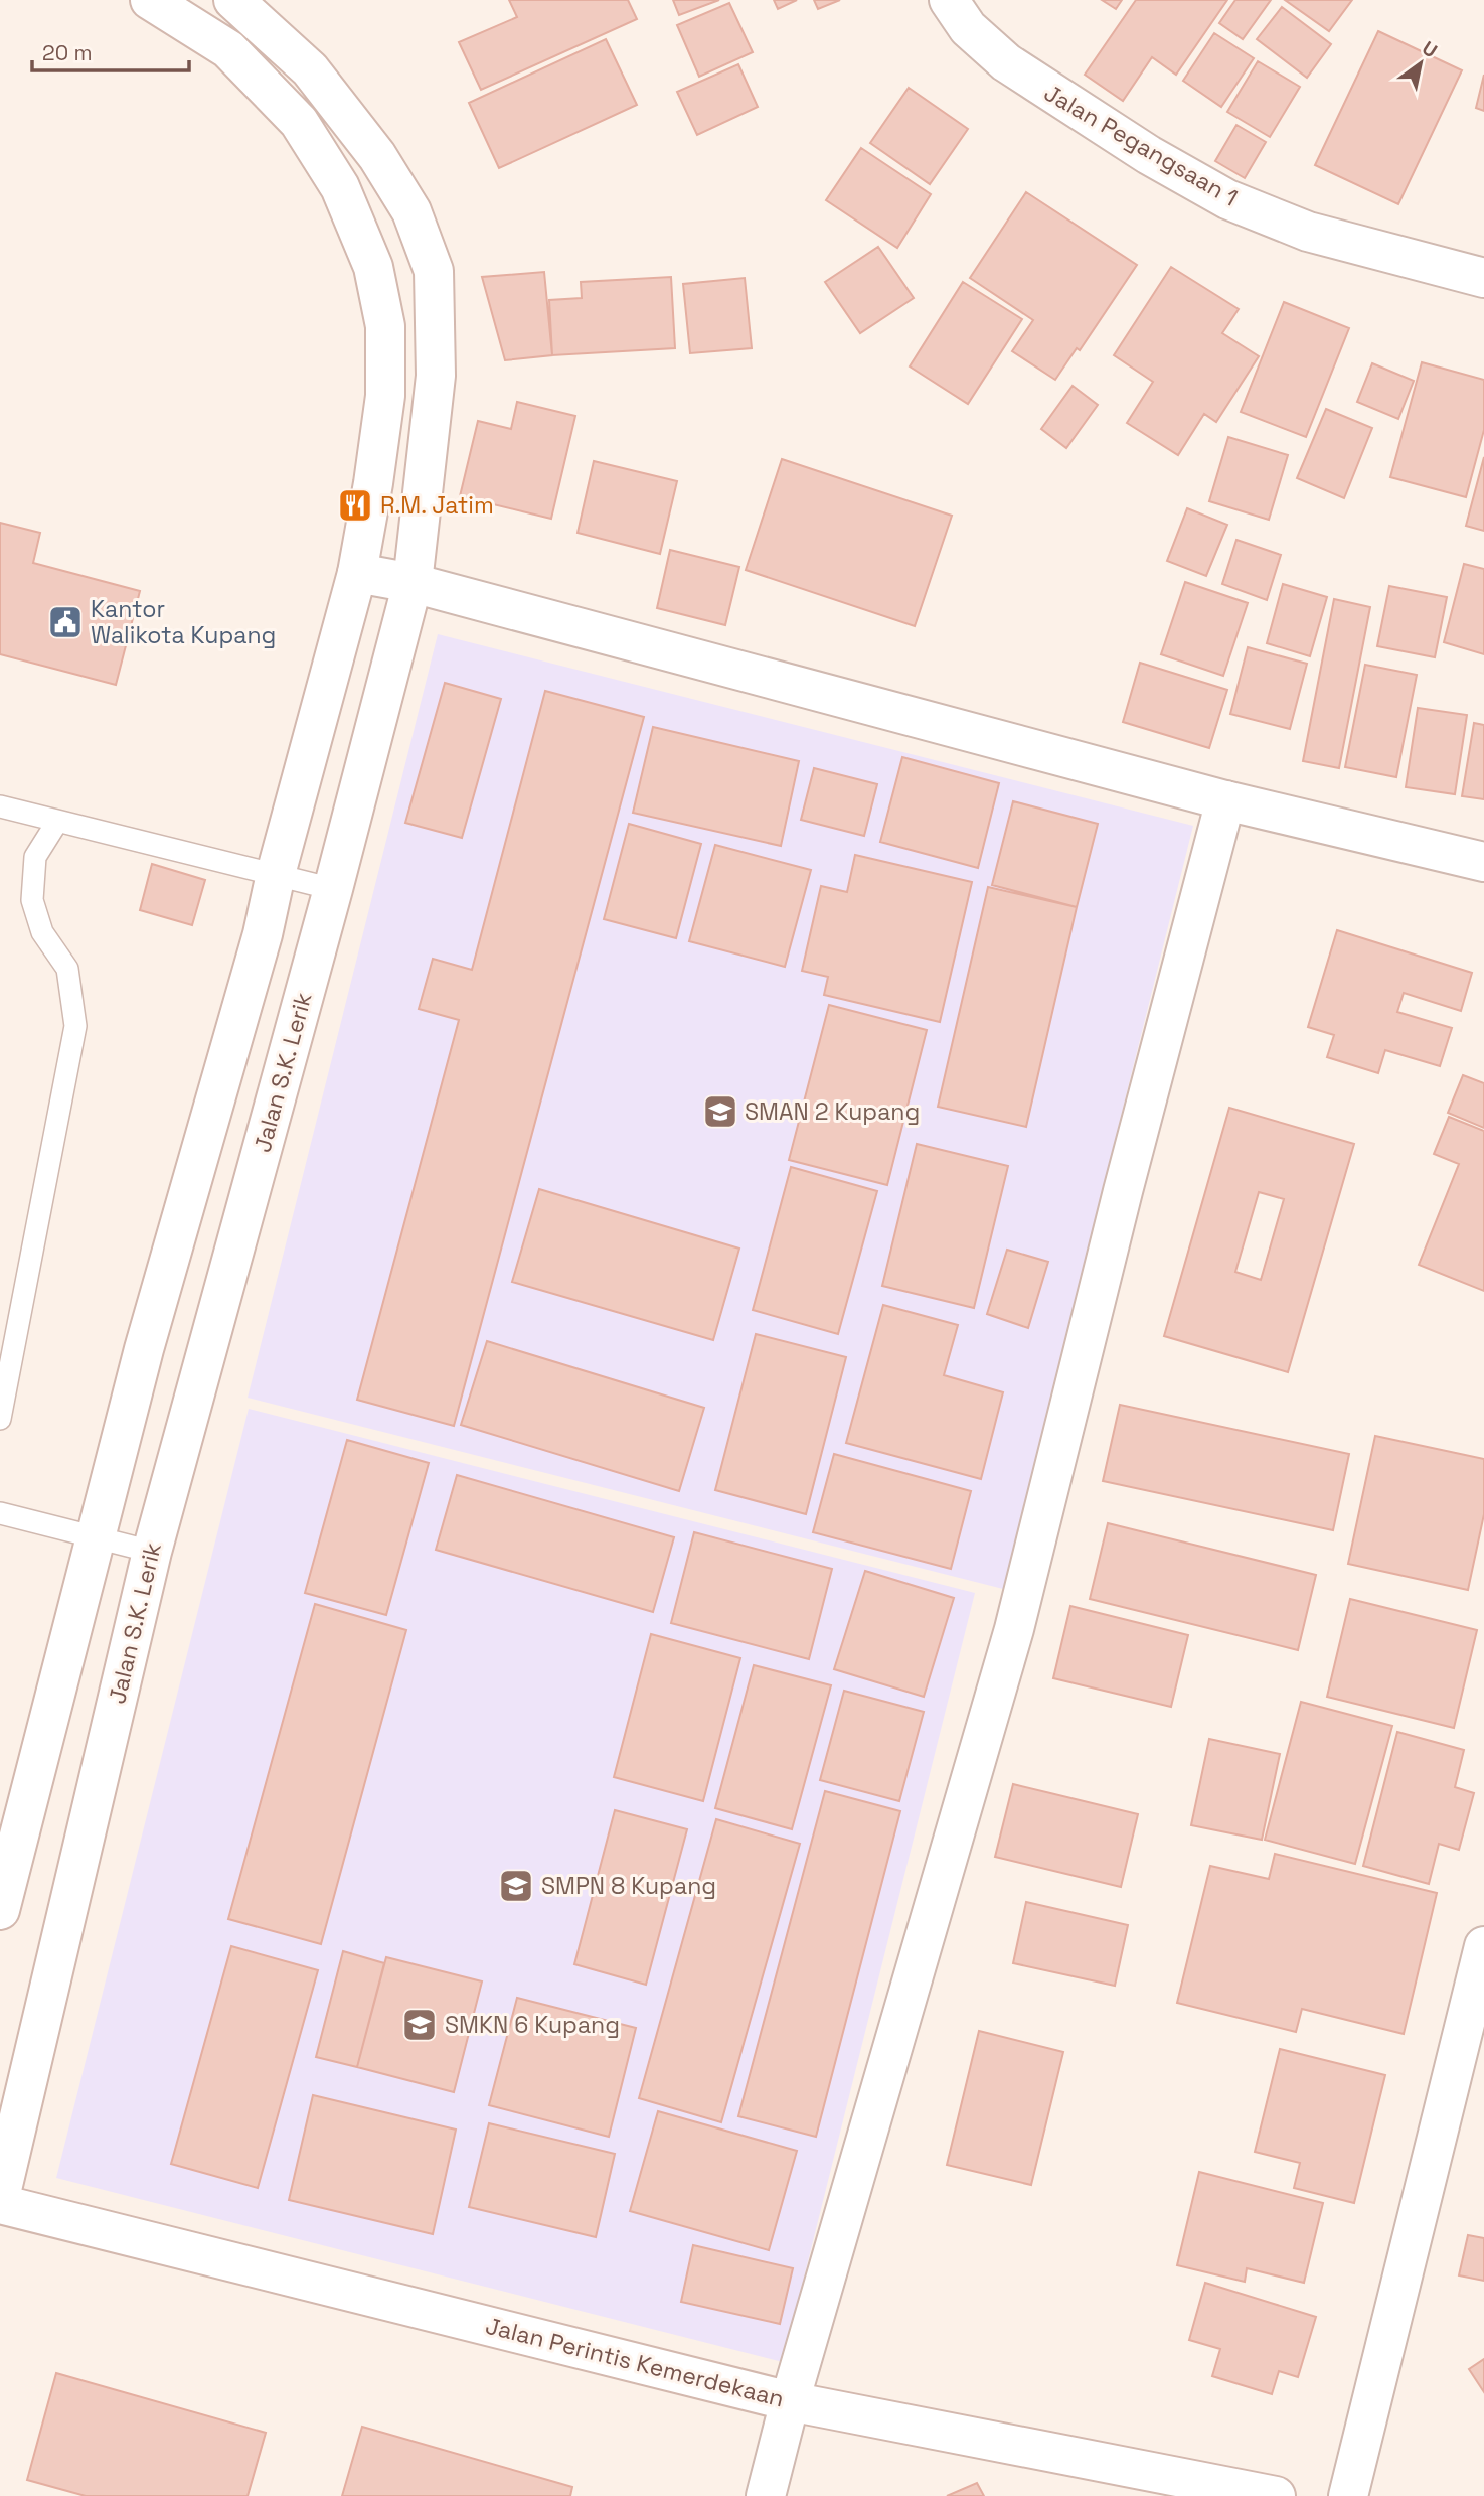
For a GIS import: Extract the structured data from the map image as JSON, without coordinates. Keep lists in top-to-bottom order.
{
  "streets": {
    "main road": ["Jalan Pegangsaan 1", "Jalan S.K. Lerik", "Jalan Perintis Kemerdekaan"]
  },
  "places": {
    "restaurant": ["R.M. Jatim"],
    "public building": ["Kantor Walikota Kupang"],
    "school or university": ["SMAN 2 Kupang", "SMPN 8 Kupang", "SMKN 6 Kupang"]
  },
  "scale_bar": "20 m",
  "north": "top right"
}
